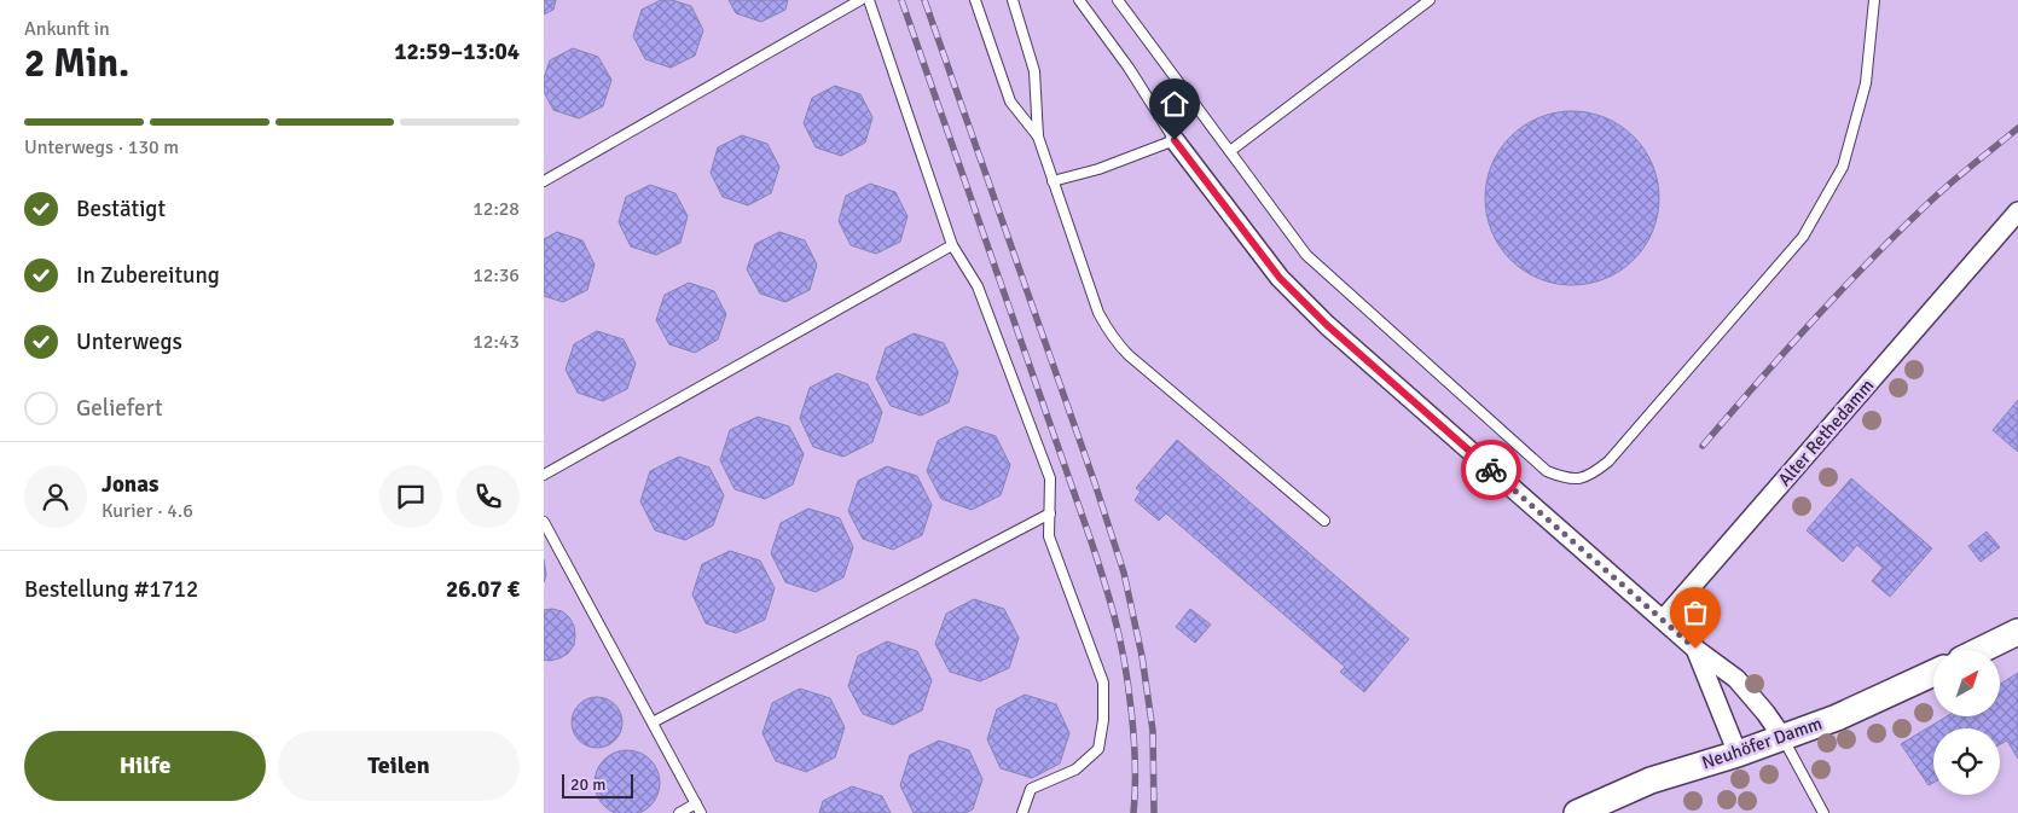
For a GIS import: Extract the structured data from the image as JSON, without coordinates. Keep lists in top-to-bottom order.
{
  "streets": {
    "main road": ["Neuhöfer Damm"],
    "street": ["Alter Rethedamm"]
  },
  "scale_bar": "20 m",
  "north": "top right",
  "page": {
    "heading": ["2 Min.", "Ankunft in", "12:59–13:04"],
    "panel": [
      "Jonas",
      "Kurier · 4.6",
      "Bestellung #1712",
      "26.07 €"
    ],
    "bar": "Unterwegs · 130 m",
    "list": [
      ["Bestätigt", "12:28"],
      ["In Zubereitung", "12:36"],
      ["Unterwegs", "12:43"],
      "Geliefert"
    ],
    "buttons": ["Hilfe", "Teilen"],
    "scale": "20 m"
  }
}
